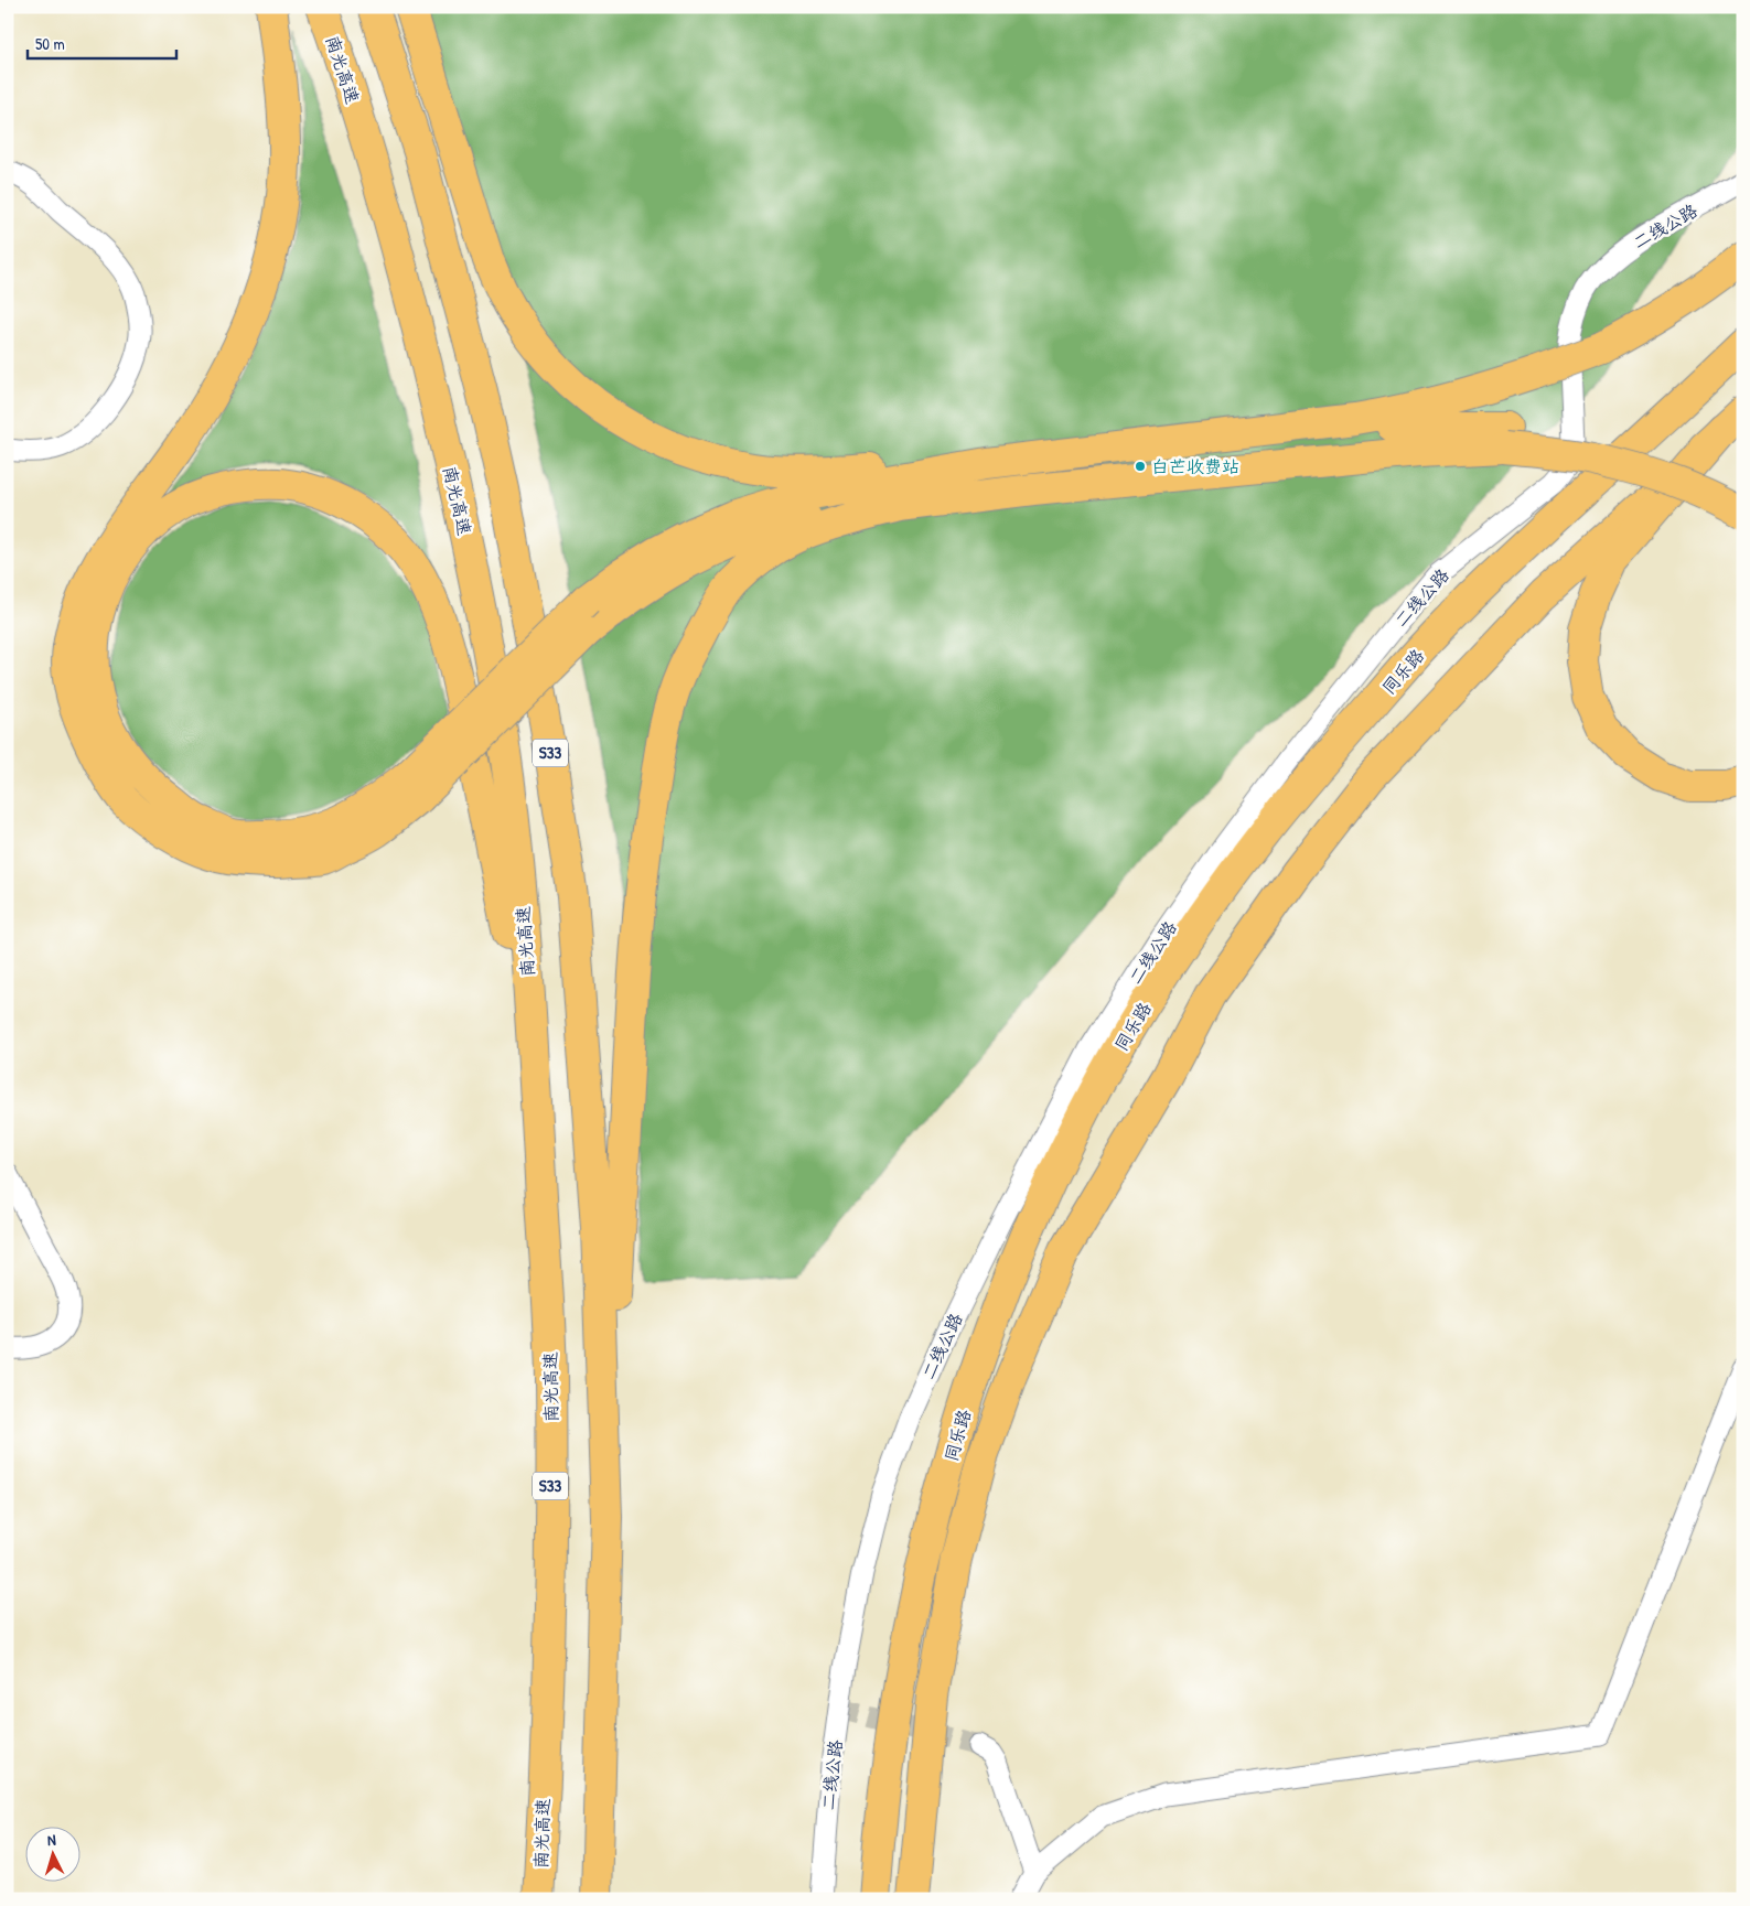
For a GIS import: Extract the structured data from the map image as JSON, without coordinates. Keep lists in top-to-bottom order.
{
  "streets": {
    "main road": ["南光高速", "同乐路", "S33"],
    "street": ["二线公路"]
  },
  "places": ["白芒收费站"],
  "scale_bar": "50 m",
  "north": "top"
}
